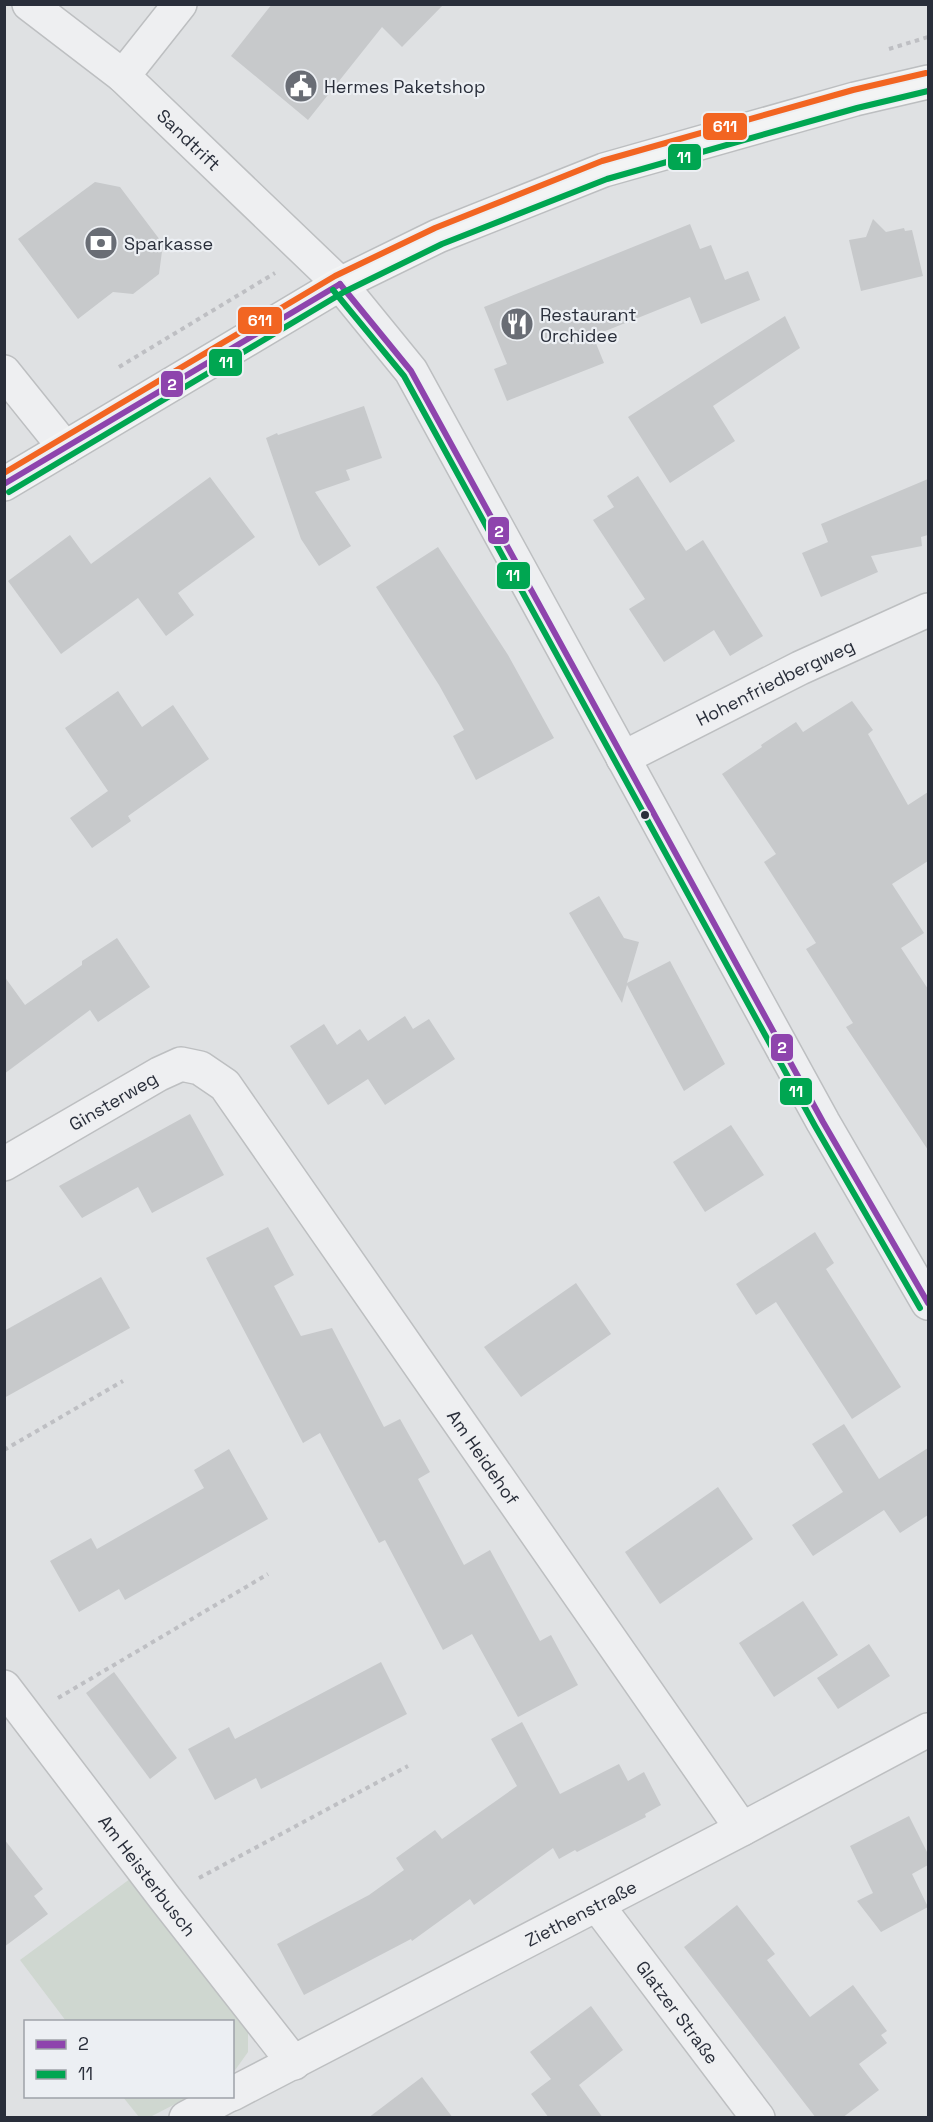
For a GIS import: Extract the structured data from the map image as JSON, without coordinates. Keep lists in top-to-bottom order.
{
  "streets": {
    "street": [
      "Sandtrift",
      "Hohenfriedbergweg",
      "Ginsterweg",
      "Am Heidehof",
      "Am Heisterbusch",
      "Ziethenstraße",
      "Glatzer Straße"
    ]
  },
  "crossings": [
    ["Sandtrift", "Hohenfriedbergweg"],
    ["Ginsterweg", "Am Heidehof"],
    ["Am Heidehof", "Ziethenstraße"],
    ["Am Heisterbusch", "Ziethenstraße"],
    ["Ziethenstraße", "Glatzer Straße"]
  ],
  "places": {
    "public building": ["Hermes Paketshop"],
    "bank": ["Sparkasse"],
    "restaurant": ["Restaurant Orchidee"]
  },
  "lines": ["transit line 611", "transit line 11", "transit line 2"],
  "legend": ["2", "11"]
}
